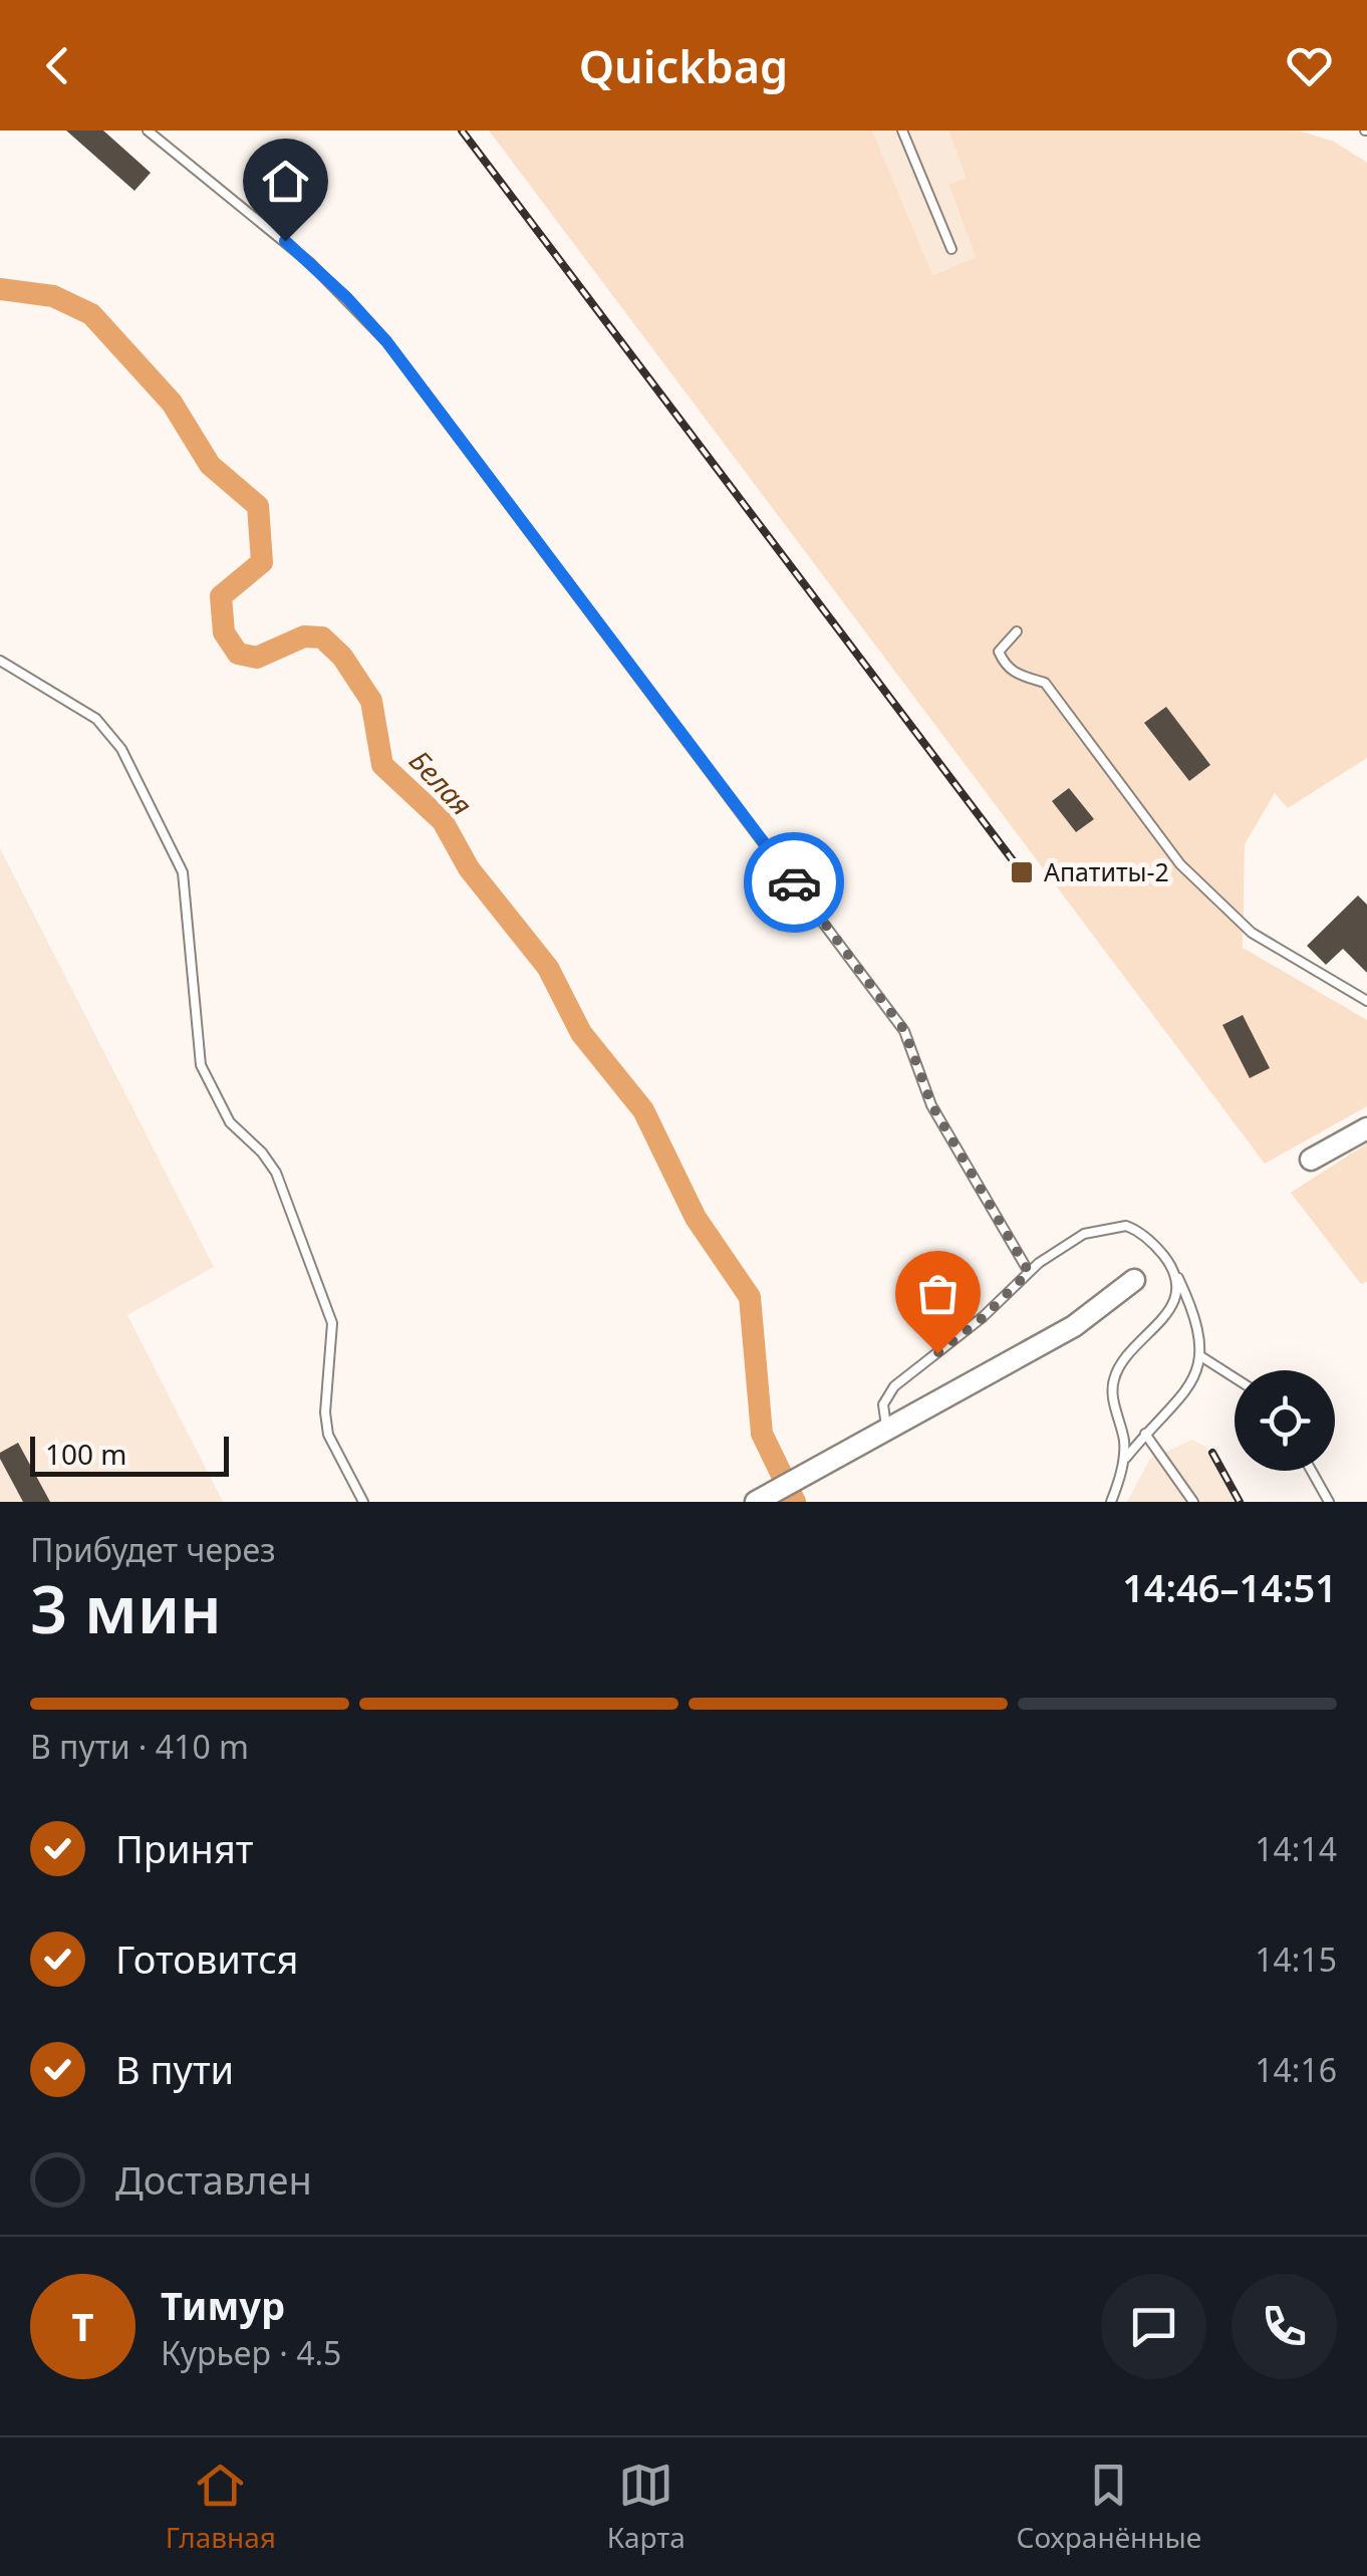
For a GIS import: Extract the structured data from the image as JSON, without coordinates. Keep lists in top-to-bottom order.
{
  "water": ["Белая"],
  "places": {
    "transit": ["Апатиты-2"]
  },
  "scale_bar": "100 m",
  "page": {
    "header": "Quickbag",
    "scale": "100 m",
    "heading": ["3 мин", "Прибудет через", "14:46–14:51"],
    "panel": ["Тимур", "Курьер · 4.5"],
    "bar": "В пути · 410 m",
    "list": [
      ["Принят", "14:14"],
      ["Готовится", "14:15"],
      ["В пути", "14:16"],
      "Доставлен"
    ],
    "round": "Т",
    "tabs": ["Главная", "Карта", "Сохранённые"]
  }
}
